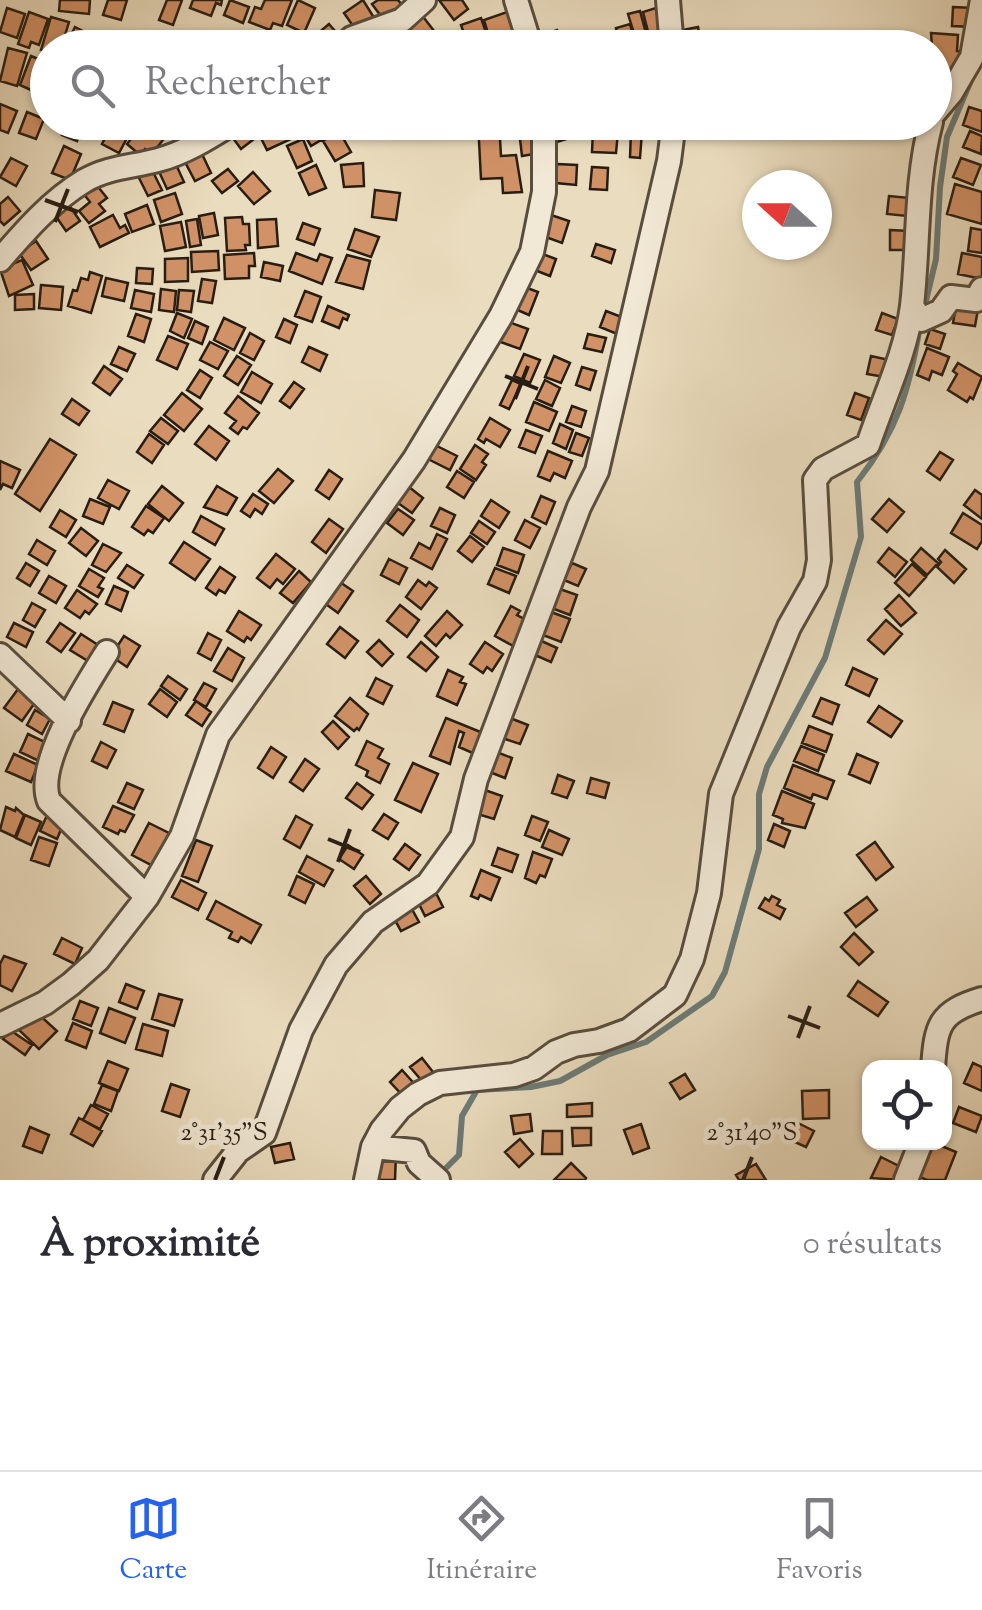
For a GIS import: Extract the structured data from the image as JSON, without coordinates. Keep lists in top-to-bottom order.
{
  "north": "left",
  "page": {
    "search": "Rechercher",
    "heading": ["À proximité", "0 résultats"],
    "nav": ["Carte", "Itinéraire", "Favoris"]
  },
  "coordinates": ["2°31'35\"S", "2°31'40\"S"]
}
